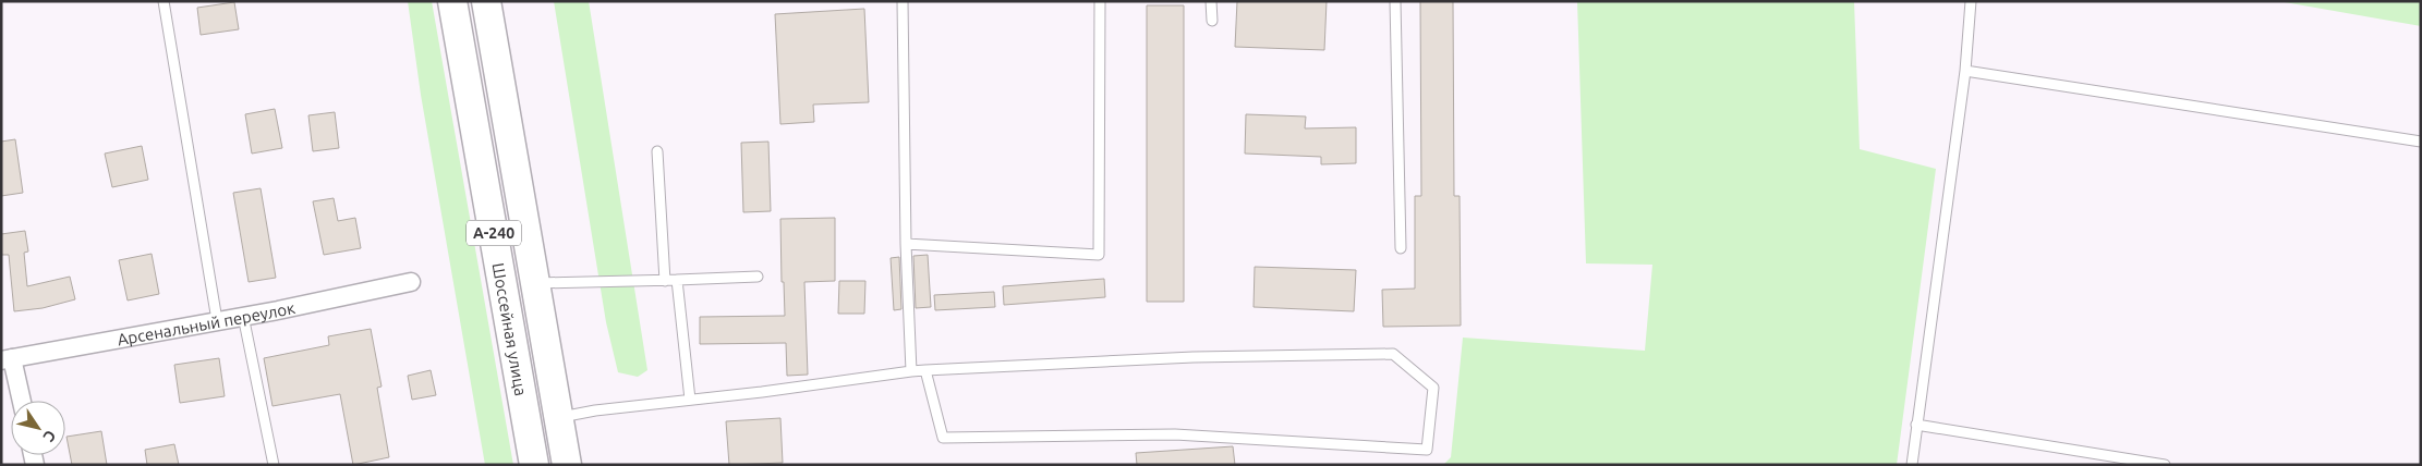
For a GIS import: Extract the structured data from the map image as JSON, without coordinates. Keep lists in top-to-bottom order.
{
  "streets": {
    "main road": ["А-240", "Шоссейная улица"],
    "street": ["Арсенальный переулок"]
  },
  "north": "bottom right"
}
